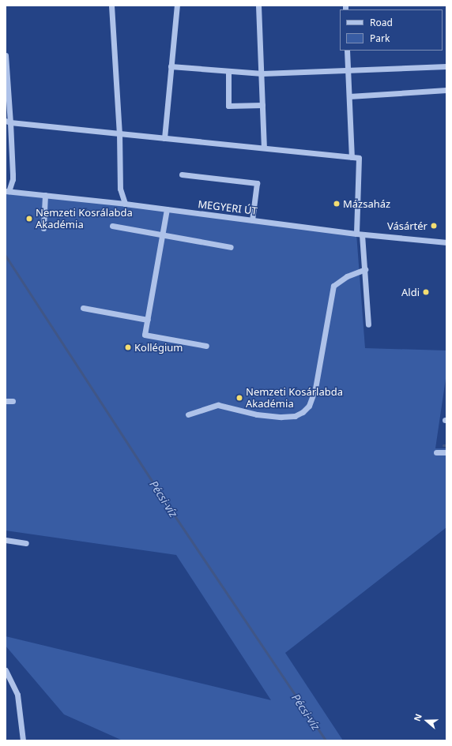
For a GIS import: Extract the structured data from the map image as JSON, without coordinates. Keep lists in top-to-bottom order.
{
  "streets": {
    "street": ["MEGYERI ÚT"]
  },
  "water": ["Pécsi-víz"],
  "places": [
    "Mázsaház",
    "Nemzeti Kosrálabda Akadémia",
    "Vásártér",
    "Aldi",
    "Kollégium",
    "Nemzeti Kosárlabda Akadémia"
  ],
  "legend": ["Road", "Park"],
  "north": "left"
}
